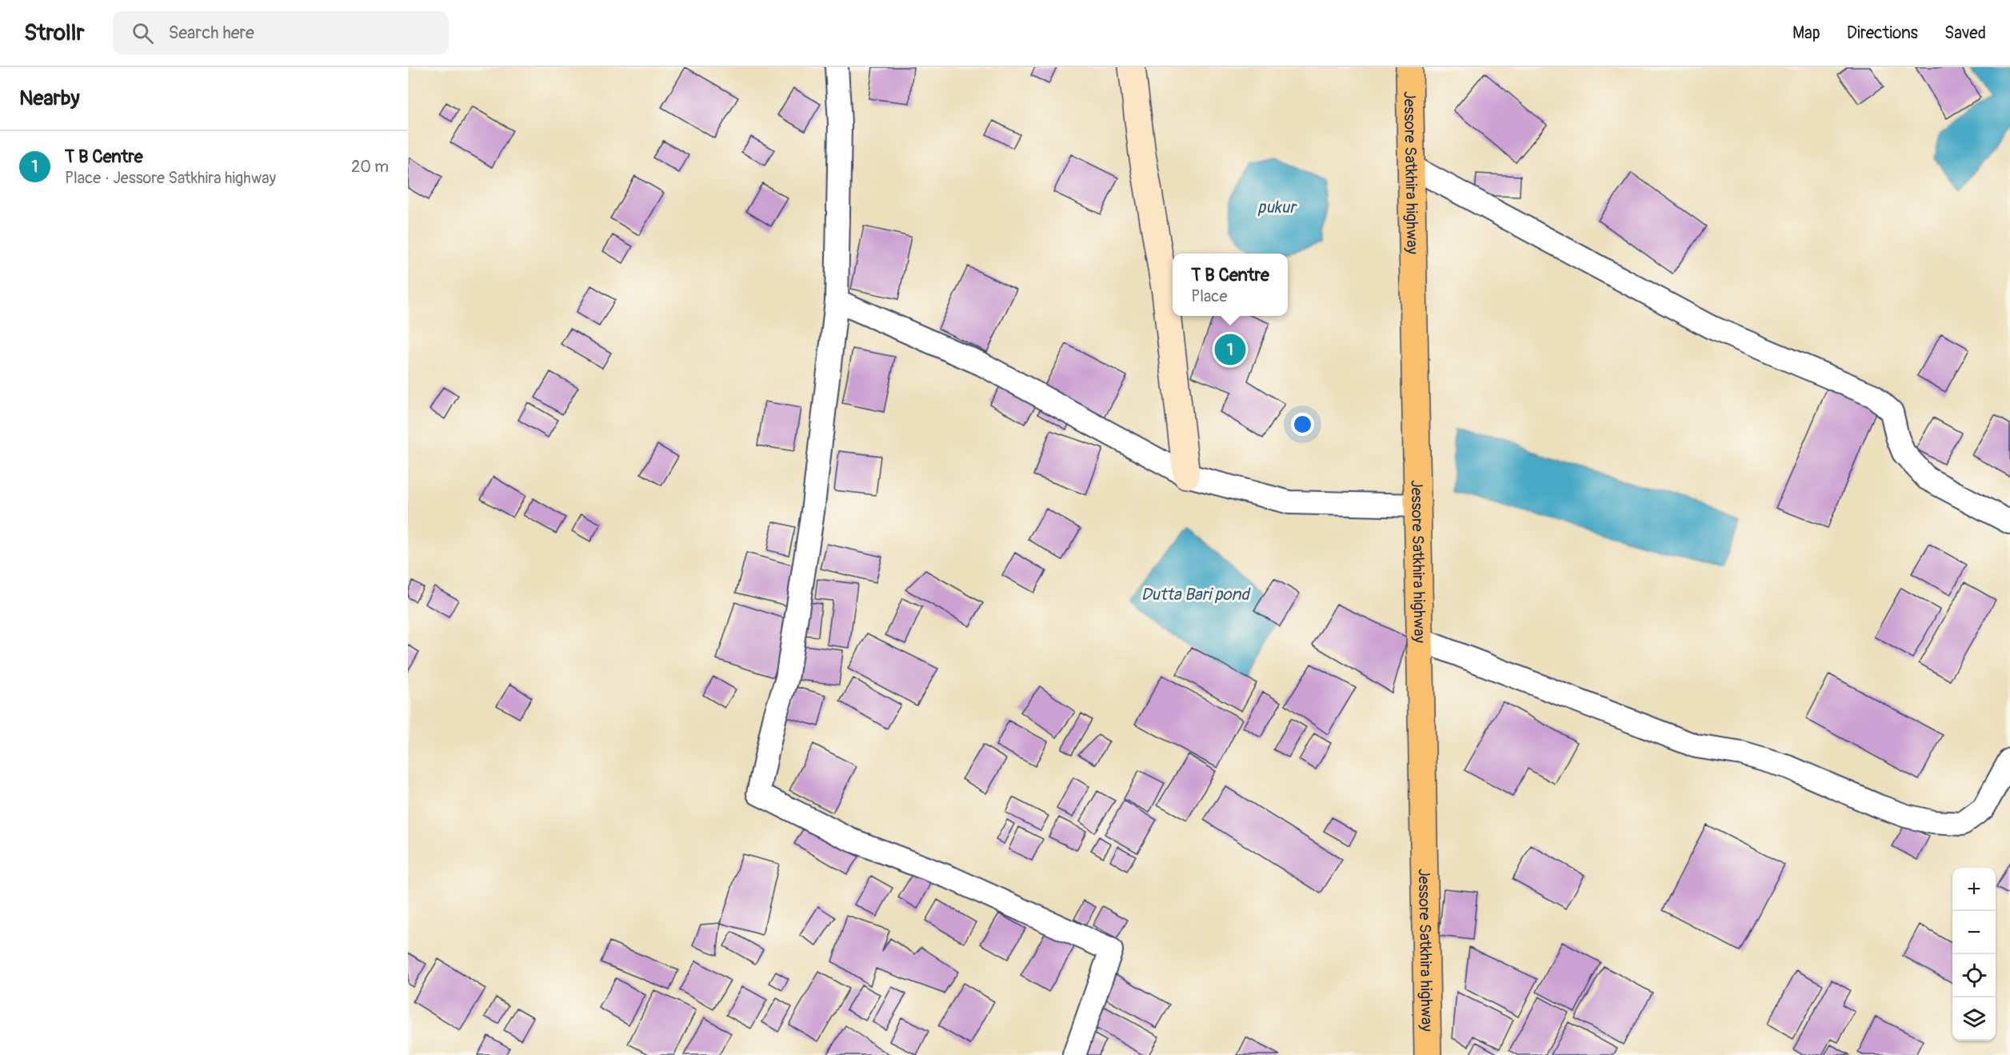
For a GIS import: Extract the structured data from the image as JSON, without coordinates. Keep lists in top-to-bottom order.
{
  "streets": {
    "highway": ["Jessore Satkhira highway"]
  },
  "water": ["pukur", "Dutta Bari pond"],
  "page": {
    "header": "Strollr",
    "search": "Search here",
    "nav": ["Map", "Directions", "Saved"],
    "heading": "Nearby",
    "list": [
      {
        "mark": "1",
        "name": "T B Centre",
        "note": "Place · Jessore Satkhira highway",
        "value": "20 m"
      }
    ],
    "popup": ["T B Centre", "Place"],
    "pins": "1",
    "map_buttons": ["+", "−"]
  }
}
